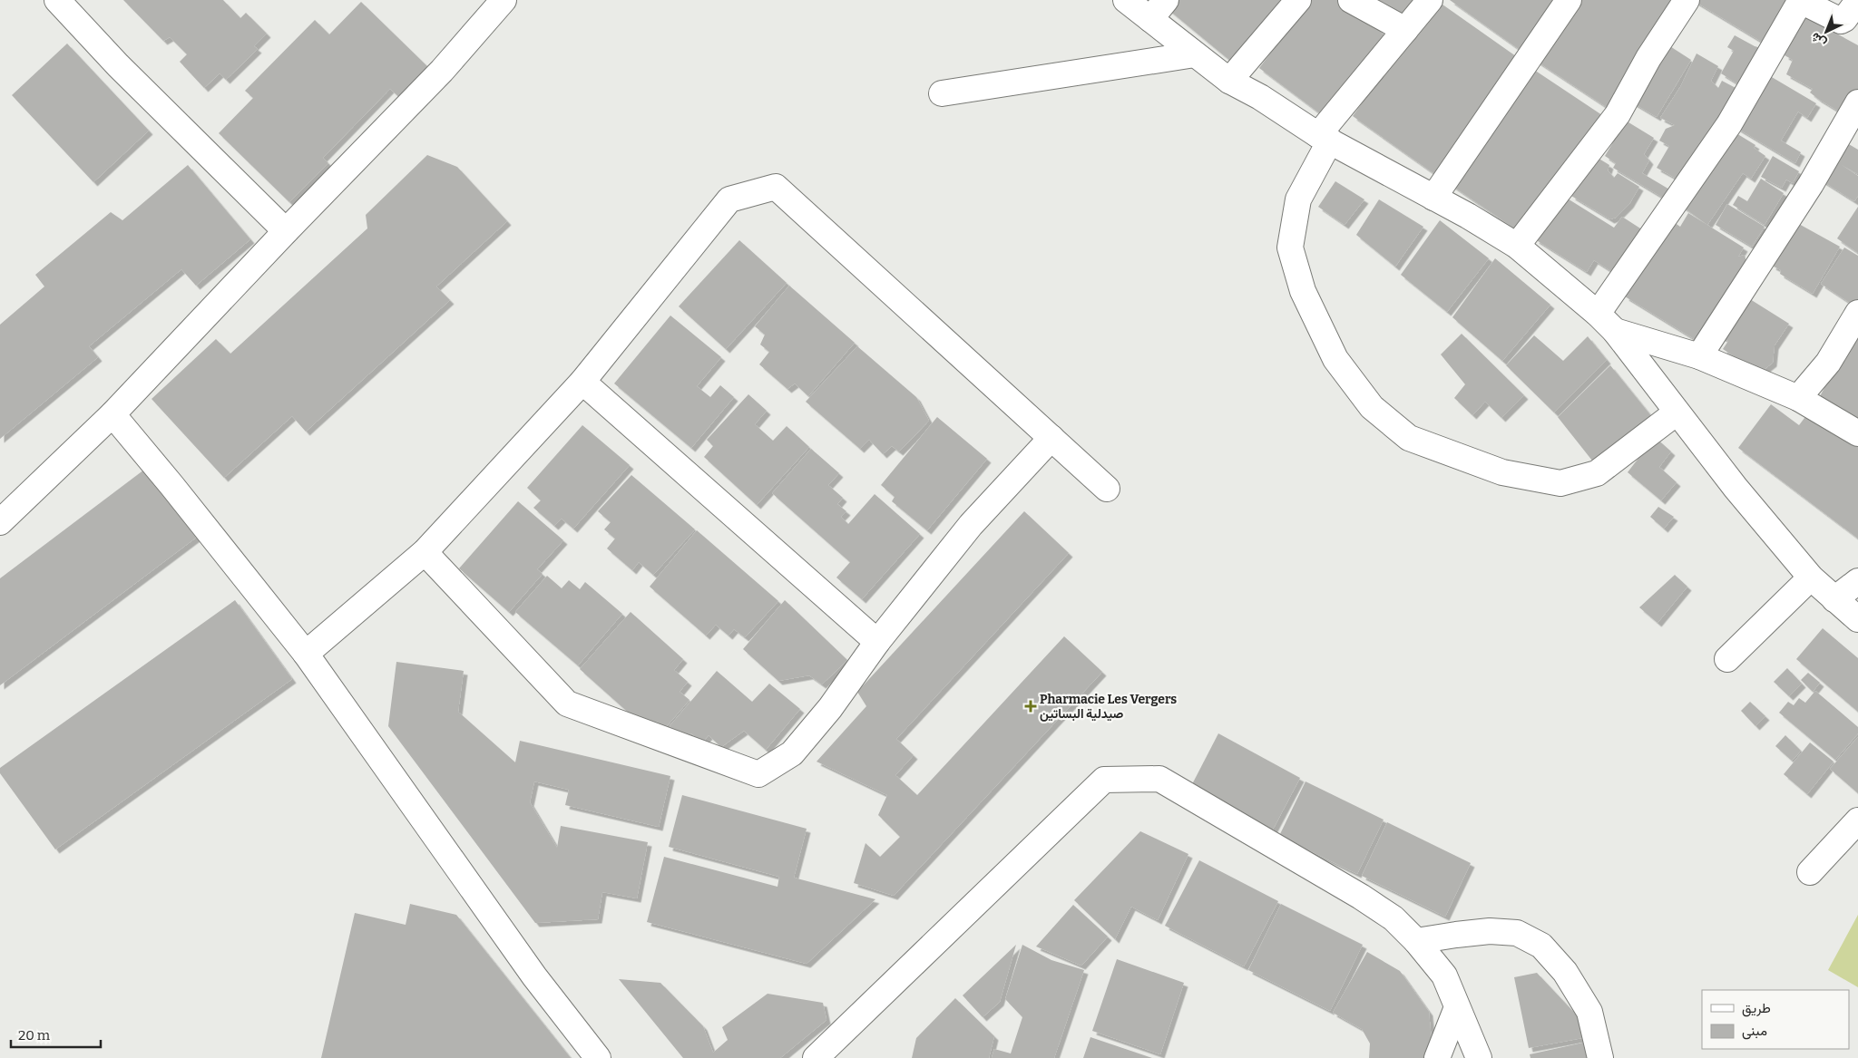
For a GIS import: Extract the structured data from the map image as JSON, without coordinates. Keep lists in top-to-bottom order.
{
  "places": {
    "health": ["Pharmacie Les Vergers صيدلية البساتين"]
  },
  "legend": ["طريق", "مبنى"],
  "scale_bar": "20 m",
  "north": "bottom left"
}
